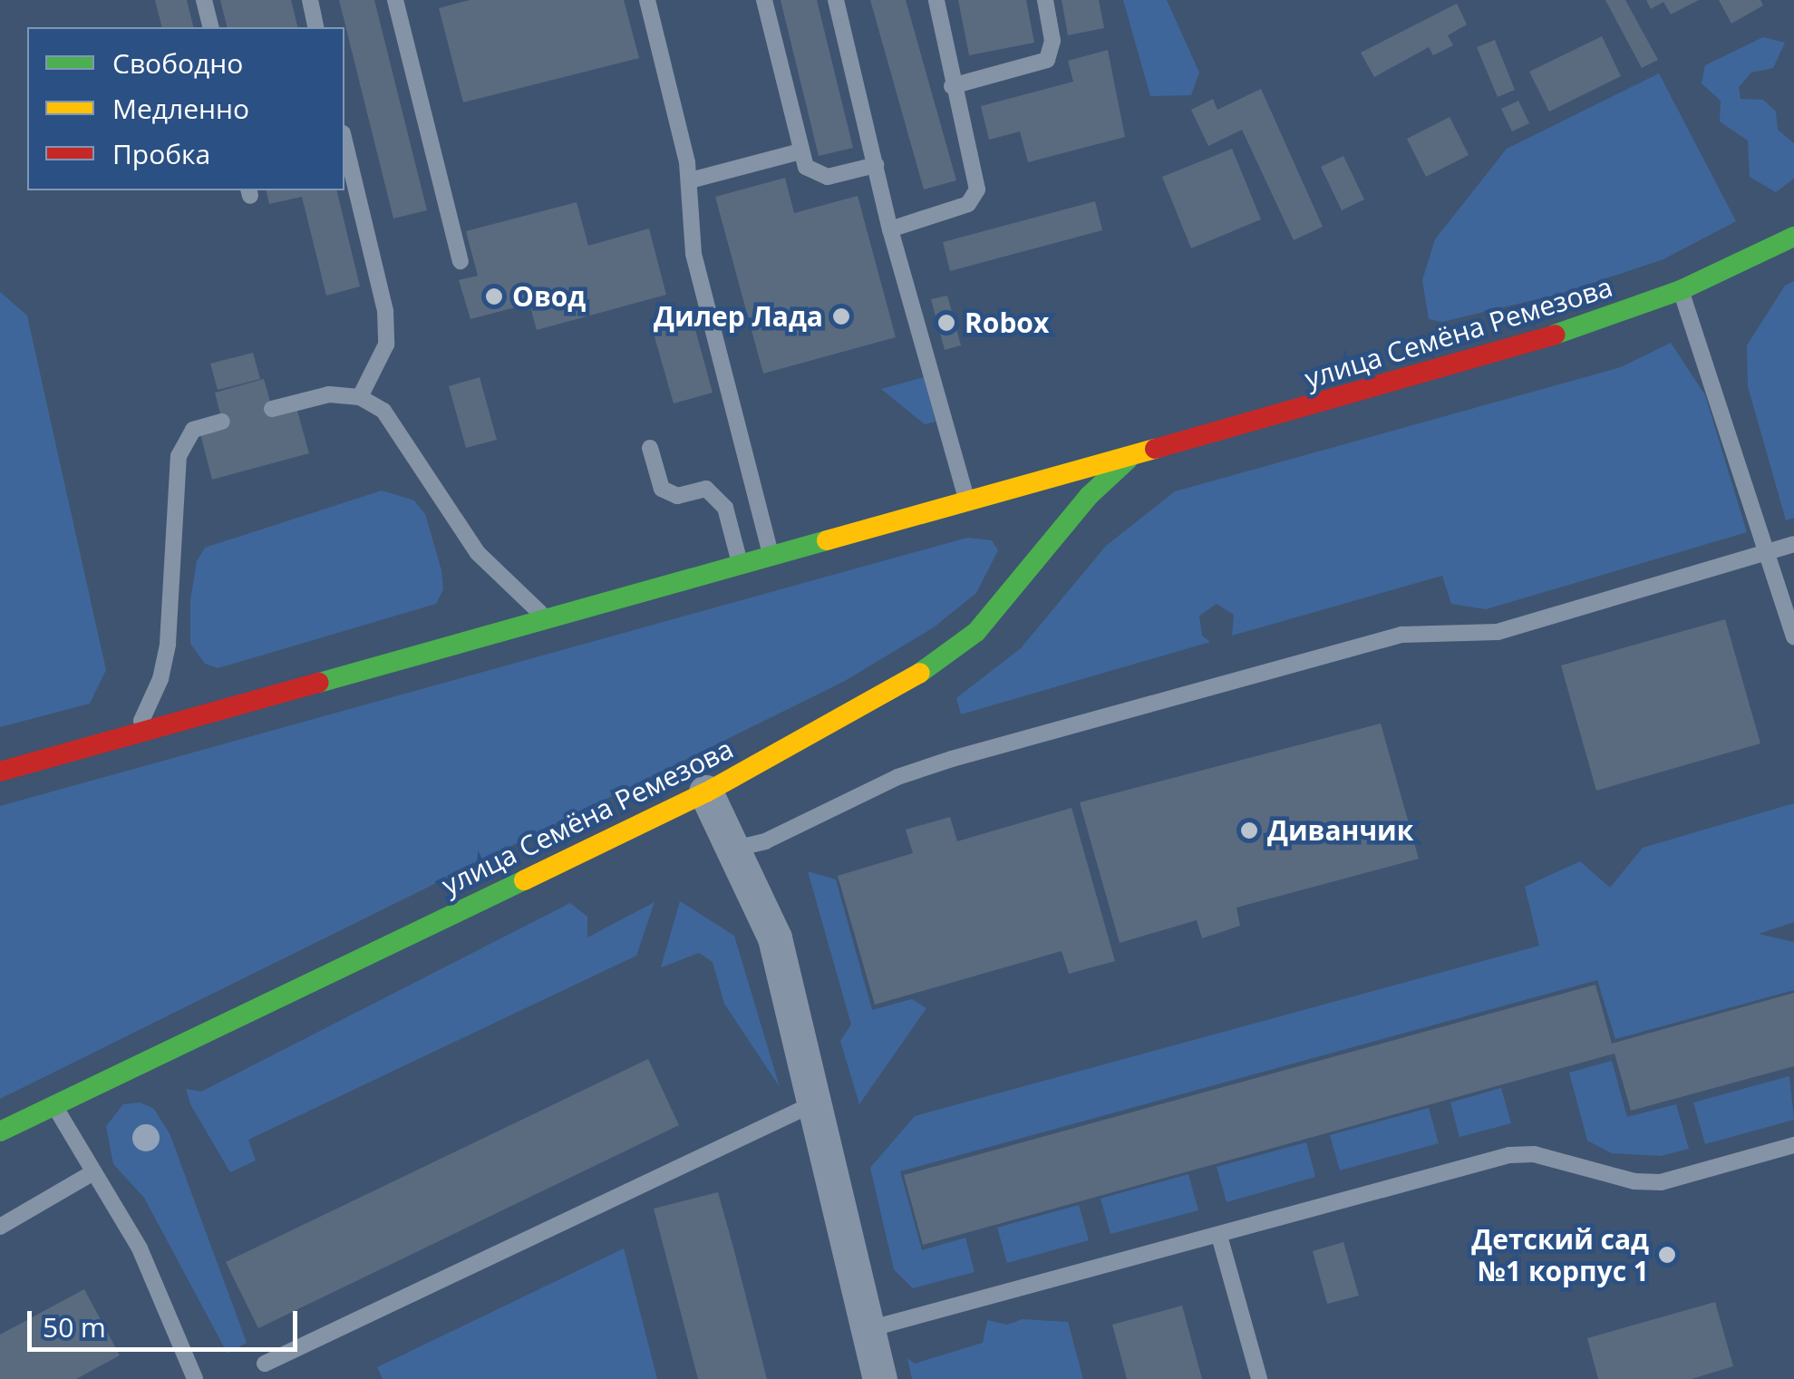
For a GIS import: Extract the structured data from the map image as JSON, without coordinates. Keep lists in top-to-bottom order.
{
  "streets": {
    "main road": ["улица Семёна Ремезова"]
  },
  "places": [
    "Овод",
    "Дилер Лада",
    "Robox",
    "Диванчик",
    "Детский сад №1 корпус 1"
  ],
  "legend": ["Свободно", "Медленно", "Пробка"],
  "scale_bar": "50 m"
}
